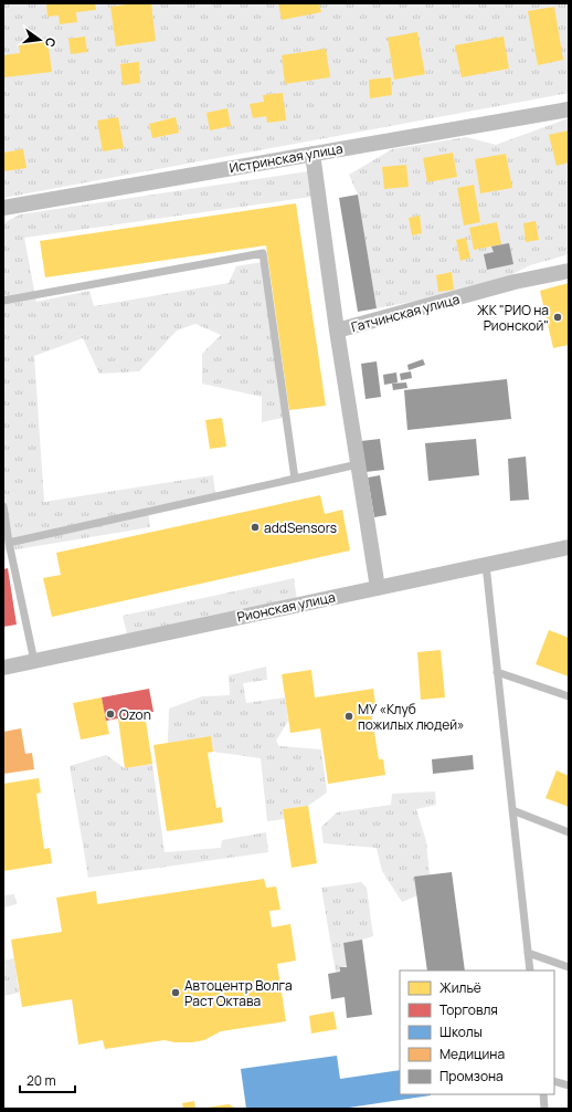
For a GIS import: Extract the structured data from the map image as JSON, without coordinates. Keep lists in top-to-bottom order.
{
  "streets": {
    "street": ["Истринская улица", "Гатчинская улица", "Рионская улица"]
  },
  "crossings": [
    ["Истринская улица", "Гатчинская улица"]
  ],
  "places": [
    "ЖК \"РИО на Рионской\"",
    "addSensors",
    "Ozon",
    "МУ «Клуб пожилых людей»",
    "Автоцентр Волга Раст Октава"
  ],
  "legend": [
    "Жильё",
    "Торговля",
    "Школы",
    "Медицина",
    "Промзона"
  ],
  "scale_bar": "20 m",
  "north": "right"
}
